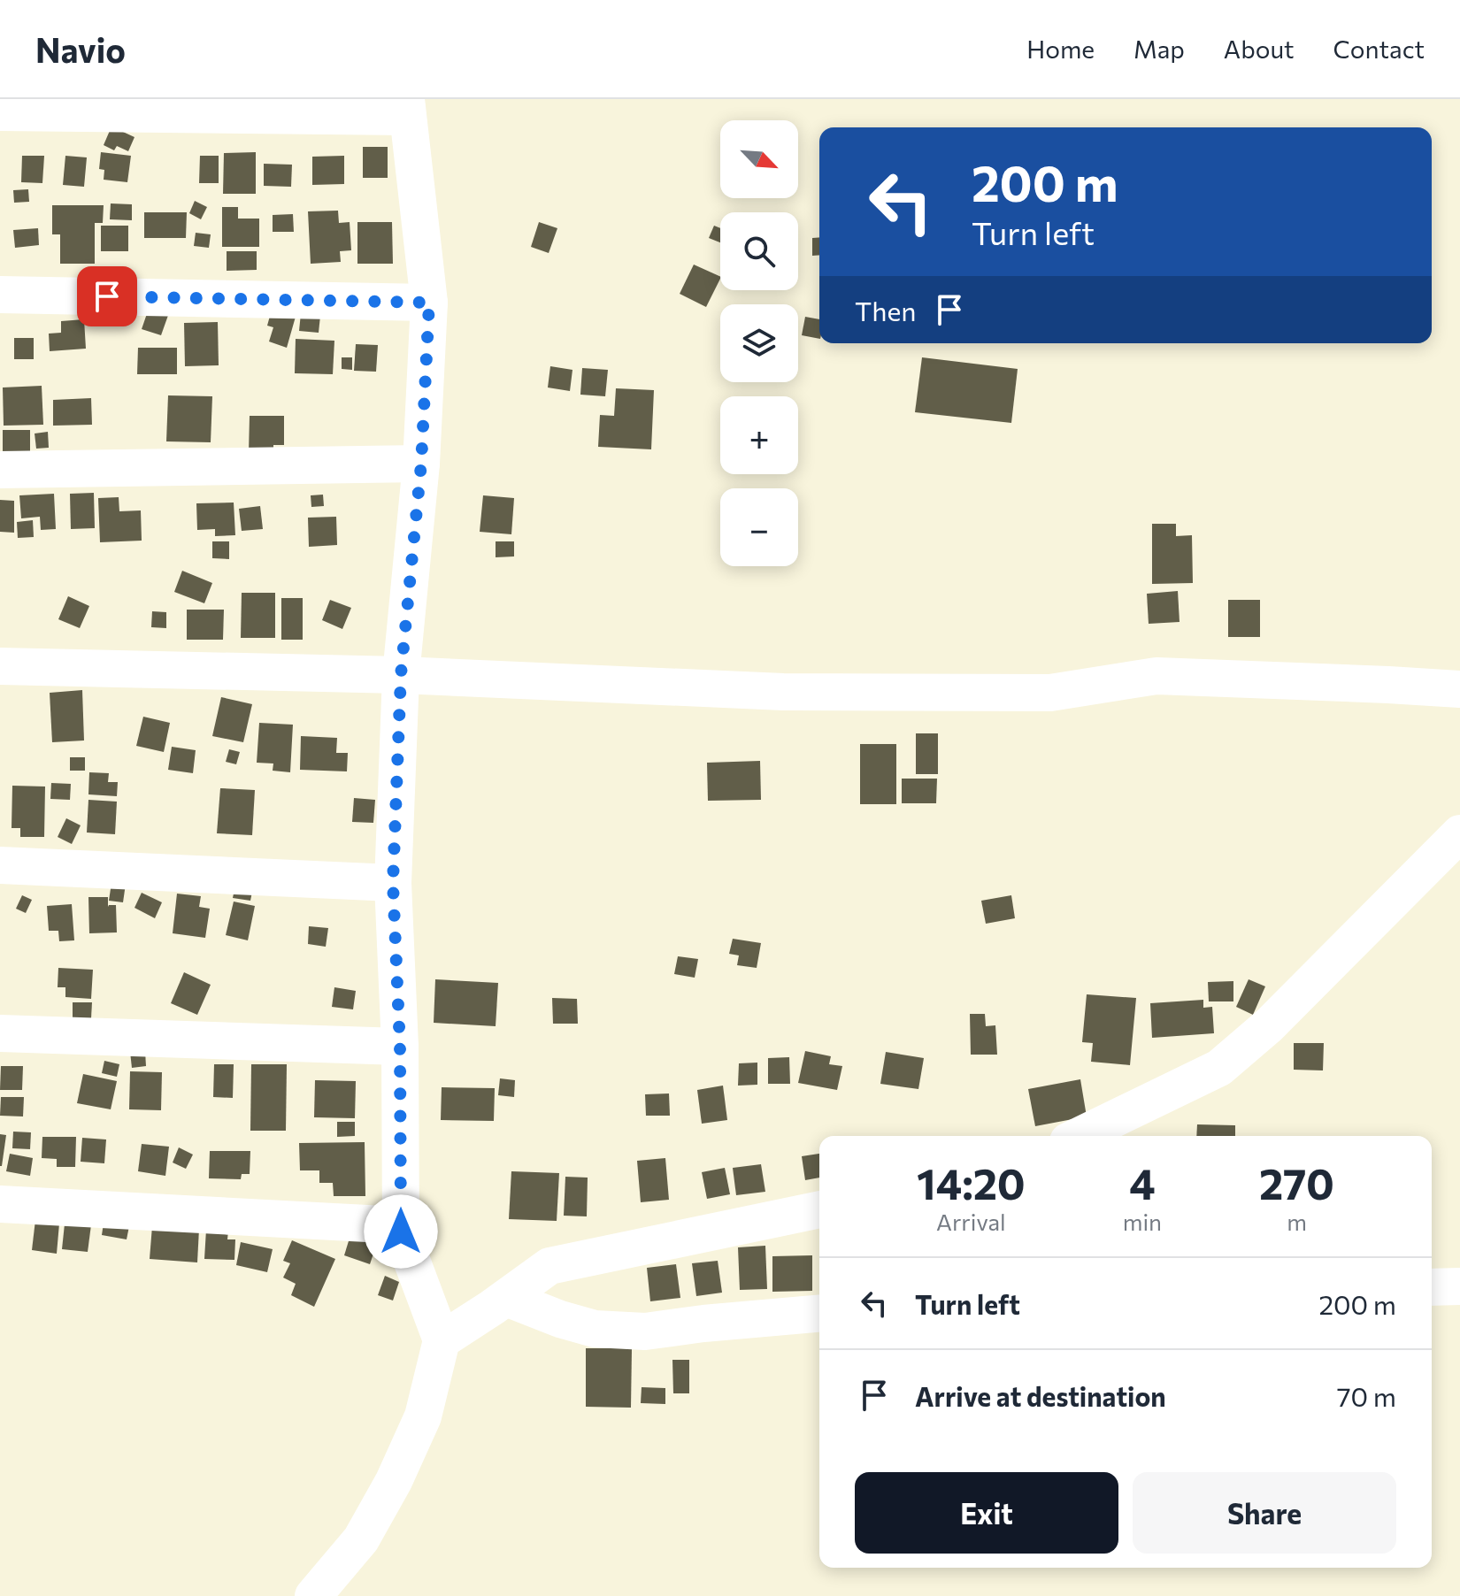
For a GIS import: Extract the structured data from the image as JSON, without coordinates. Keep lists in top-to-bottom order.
{
  "north": "bottom right",
  "page": {
    "header": "Navio",
    "nav": [
      "Home",
      "Map",
      "About",
      "Contact"
    ],
    "map_buttons": ["+", "−"],
    "turn": ["200 m", "Turn left"],
    "then": "Then",
    "eta": [
      "14:20",
      "Arrival",
      "4",
      "min",
      "270",
      "m"
    ],
    "list": [
      {
        "name": "Turn left",
        "value": "200 m"
      },
      {
        "name": "Arrive at destination",
        "value": "70 m"
      }
    ],
    "buttons": ["Exit", "Share"]
  }
}
